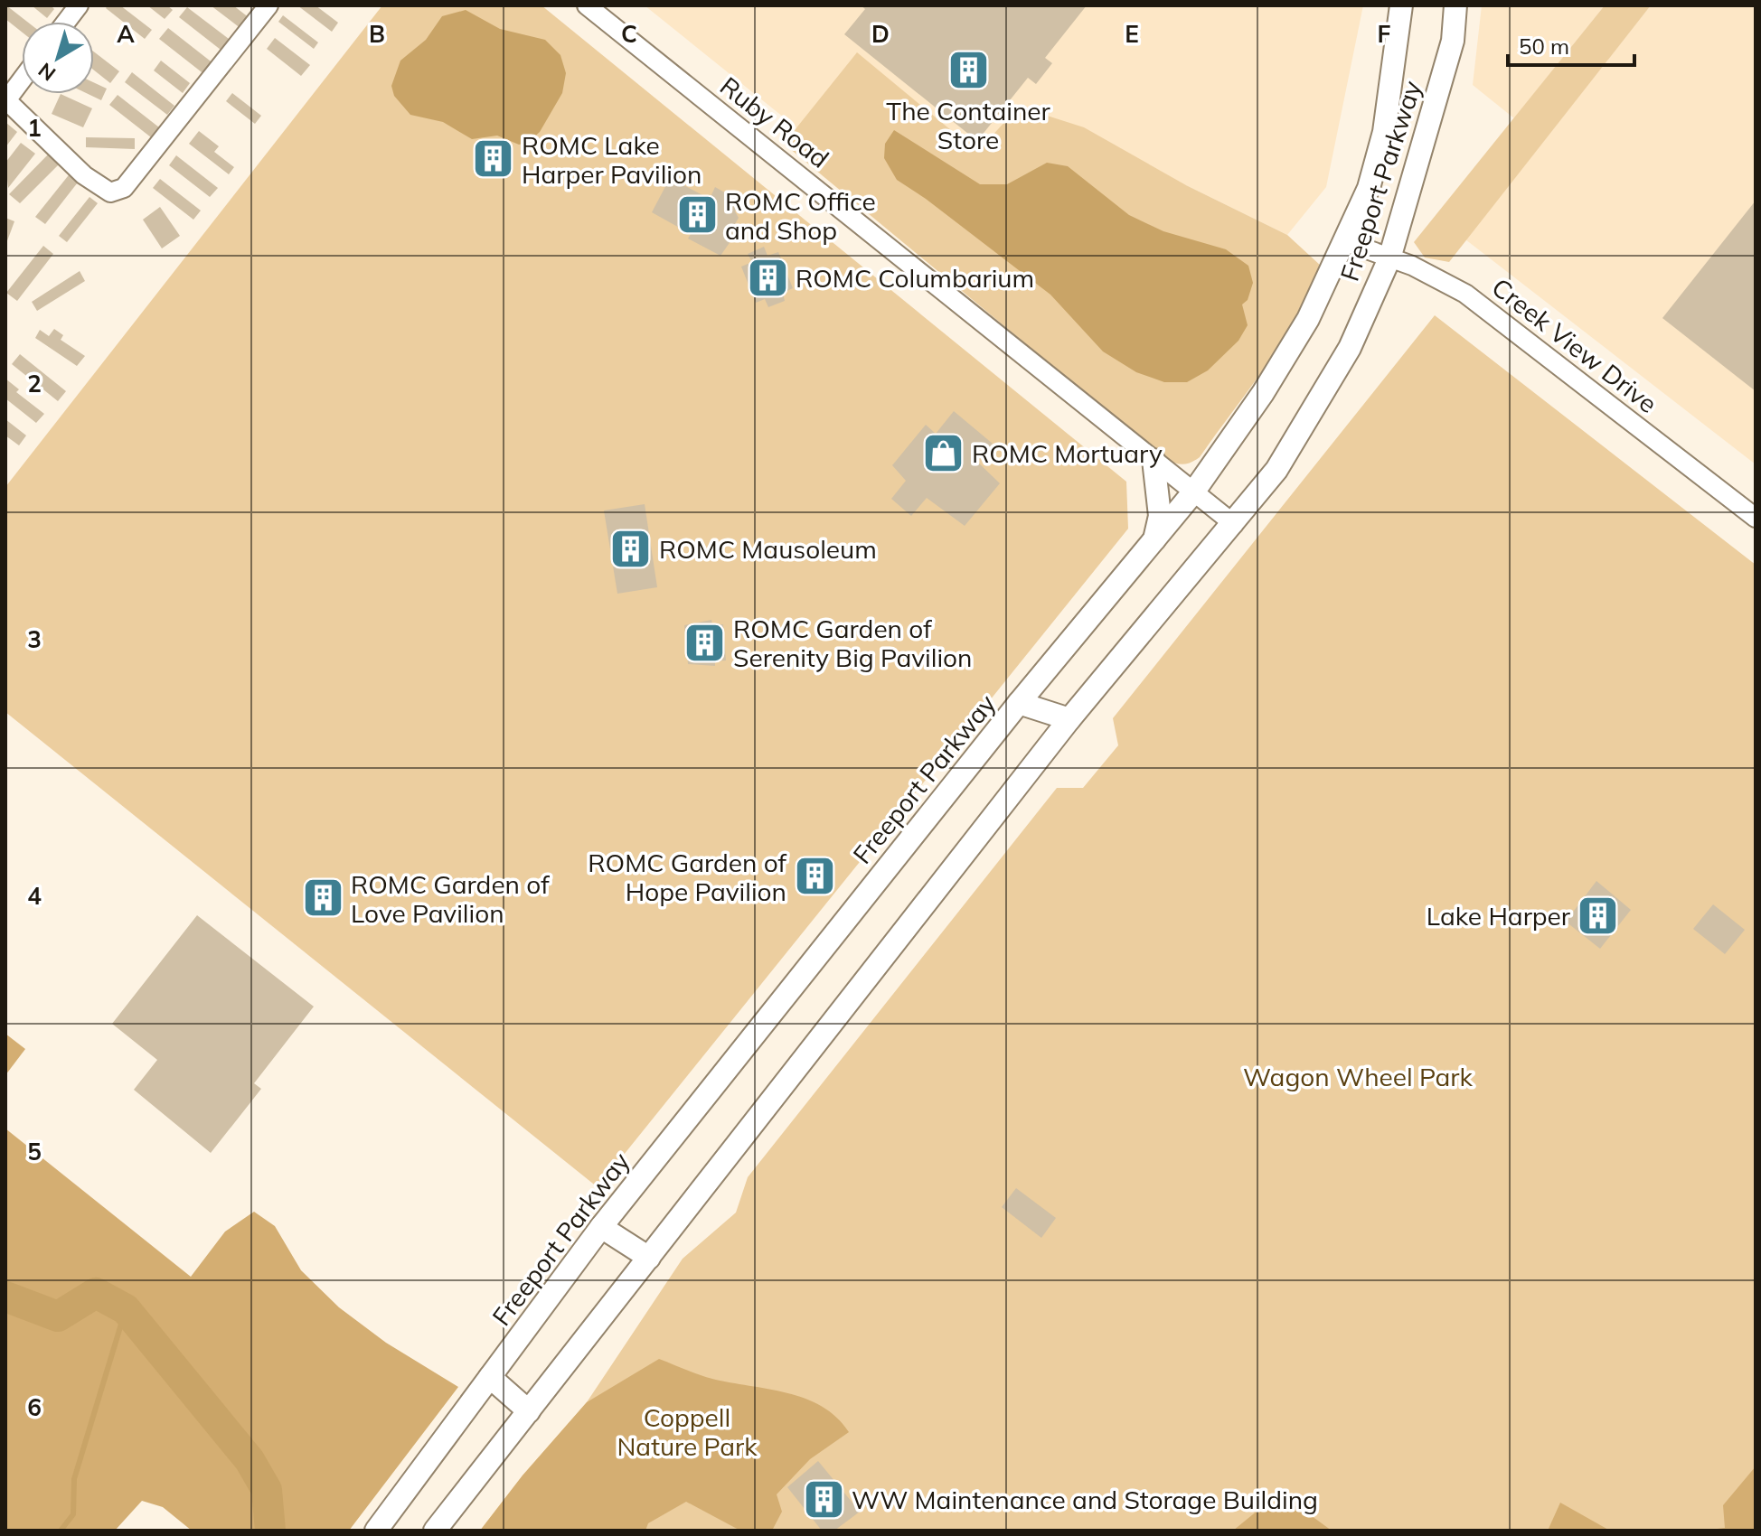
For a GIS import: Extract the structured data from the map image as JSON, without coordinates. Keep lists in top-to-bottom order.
{
  "streets": {
    "main road": ["Freeport Parkway"],
    "street": ["Ruby Road", "Creek View Drive"]
  },
  "crossings": [
    ["Ruby Road", "Freeport Parkway"],
    ["Freeport Parkway", "Creek View Drive"]
  ],
  "parks": ["Wagon Wheel Park", "Coppell Nature Park"],
  "places": {
    "building": [
      "The Container Store",
      "ROMC Lake Harper Pavilion",
      "ROMC Office and Shop",
      "ROMC Columbarium",
      "ROMC Mausoleum",
      "ROMC Garden of Serenity Big Pavilion",
      "ROMC Garden of Hope Pavilion",
      "ROMC Garden of Love Pavilion",
      "Lake Harper",
      "WW Maintenance and Storage Building"
    ],
    "shop": ["ROMC Mortuary"]
  },
  "scale_bar": "50 m",
  "north": "bottom left",
  "grid": {
    "columns": [
      "A",
      "B",
      "C",
      "D",
      "E",
      "F"
    ],
    "rows": [
      "1",
      "2",
      "3",
      "4",
      "5",
      "6"
    ]
  }
}
